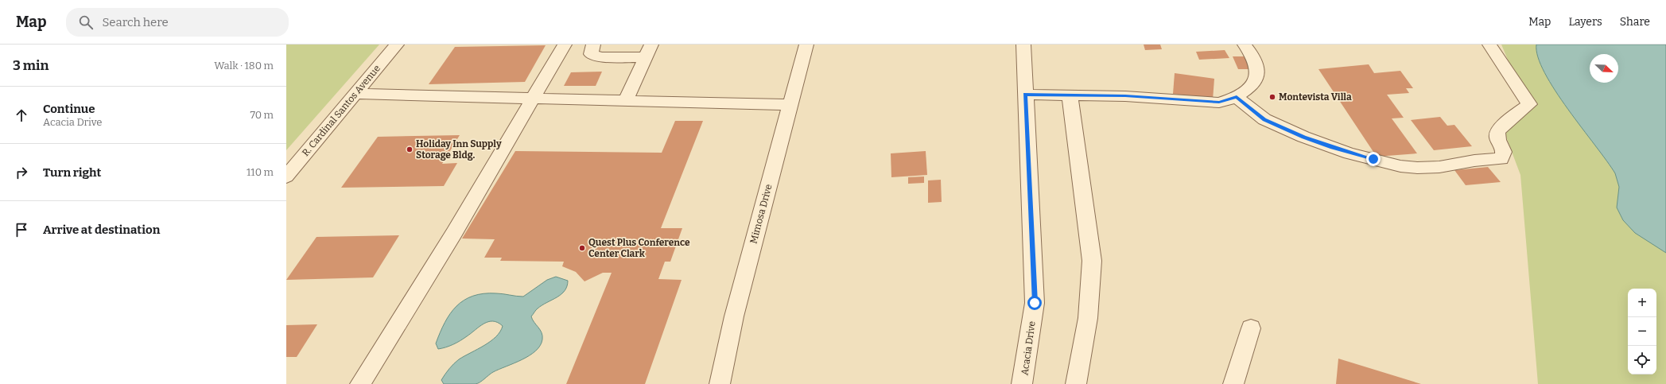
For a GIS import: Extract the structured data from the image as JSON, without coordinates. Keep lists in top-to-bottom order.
{
  "streets": {
    "street": ["R. Cardinal Santos Avenue", "Mimosa Drive", "Acacia Drive"]
  },
  "places": ["Montevista Villa", "Holiday Inn Supply Storage Bldg.", "Quest Plus Conference Center Clark"],
  "north": "bottom right",
  "page": {
    "header": "Map",
    "search": "Search here",
    "nav": ["Map", "Layers", "Share"],
    "heading": ["3 min", "Walk · 180 m"],
    "list": [
      ["Continue", "Acacia Drive", "70 m"],
      ["Turn right", "110 m"],
      "Arrive at destination"
    ],
    "map_buttons": ["+", "−"]
  }
}
